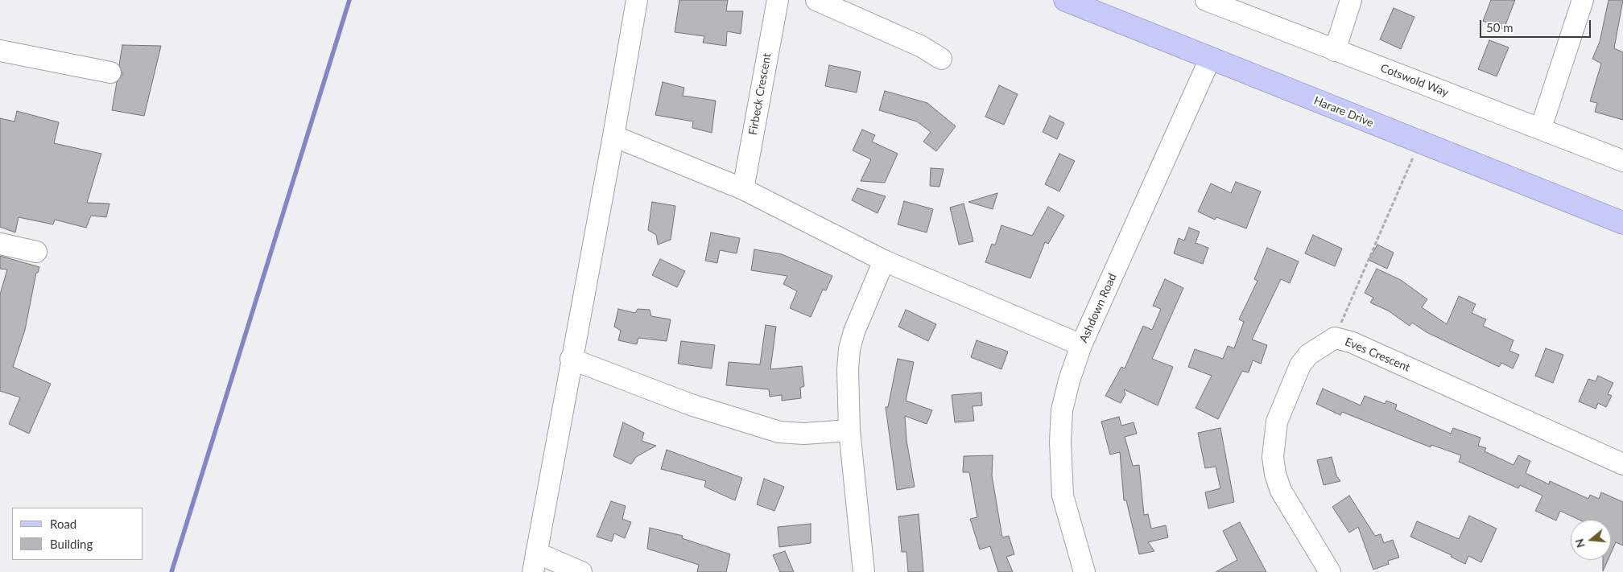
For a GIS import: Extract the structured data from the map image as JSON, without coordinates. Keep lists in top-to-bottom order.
{
  "streets": {
    "main road": ["Harare Drive"],
    "street": [
      "Cotswold Way",
      "Firbeck Crescent",
      "Ashdown Road",
      "Eves Crescent"
    ]
  },
  "crossings": [
    ["Harare Drive", "Ashdown Road"]
  ],
  "legend": ["Road", "Building"],
  "scale_bar": "50 m",
  "north": "left"
}
